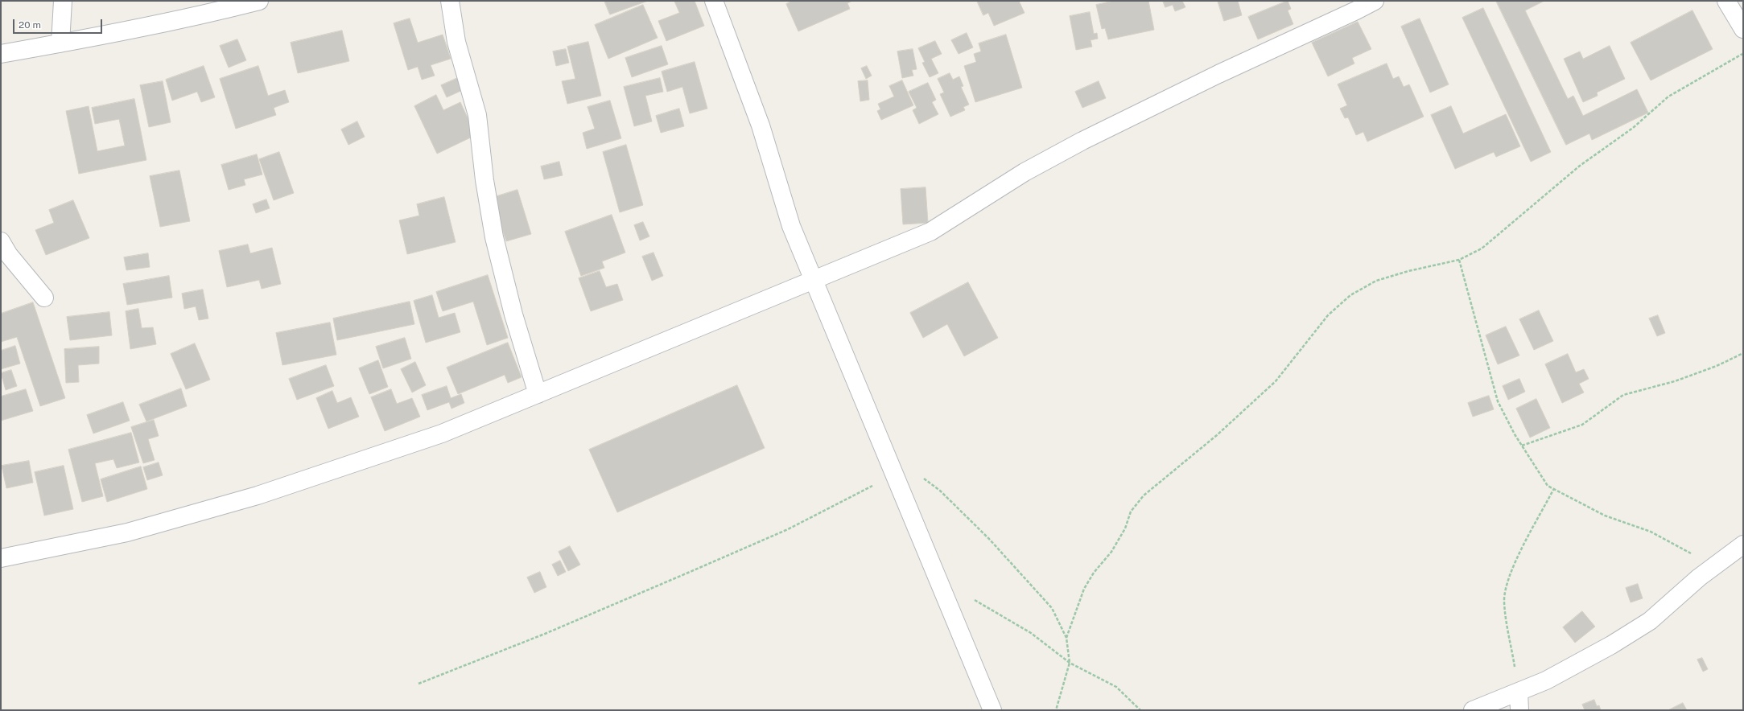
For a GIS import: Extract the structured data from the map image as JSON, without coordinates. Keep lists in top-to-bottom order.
{
  "scale_bar": "20 m"
}
